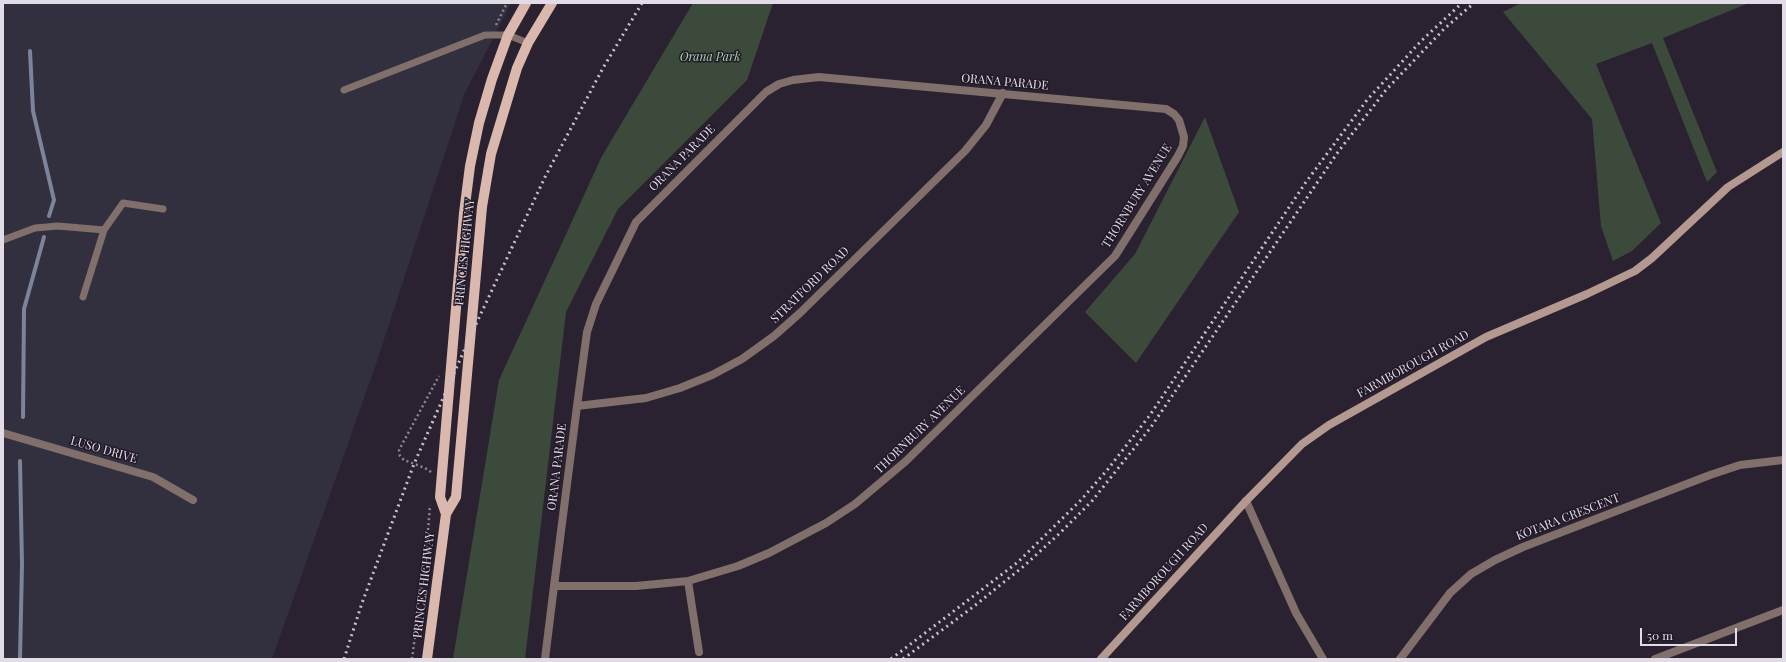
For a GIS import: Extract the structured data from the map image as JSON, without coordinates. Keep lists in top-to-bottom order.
{
  "streets": {
    "main road": ["PRINCES HIGHWAY"],
    "street": [
      "ORANA PARADE",
      "THORNBURY AVENUE",
      "STRATFORD ROAD",
      "FARMBOROUGH ROAD",
      "LUSO DRIVE",
      "KOTARA CRESCENT"
    ]
  },
  "crossings": [
    ["ORANA PARADE", "THORNBURY AVENUE"],
    ["ORANA PARADE", "STRATFORD ROAD"]
  ],
  "parks": ["Orana Park"],
  "scale_bar": "50 m"
}
